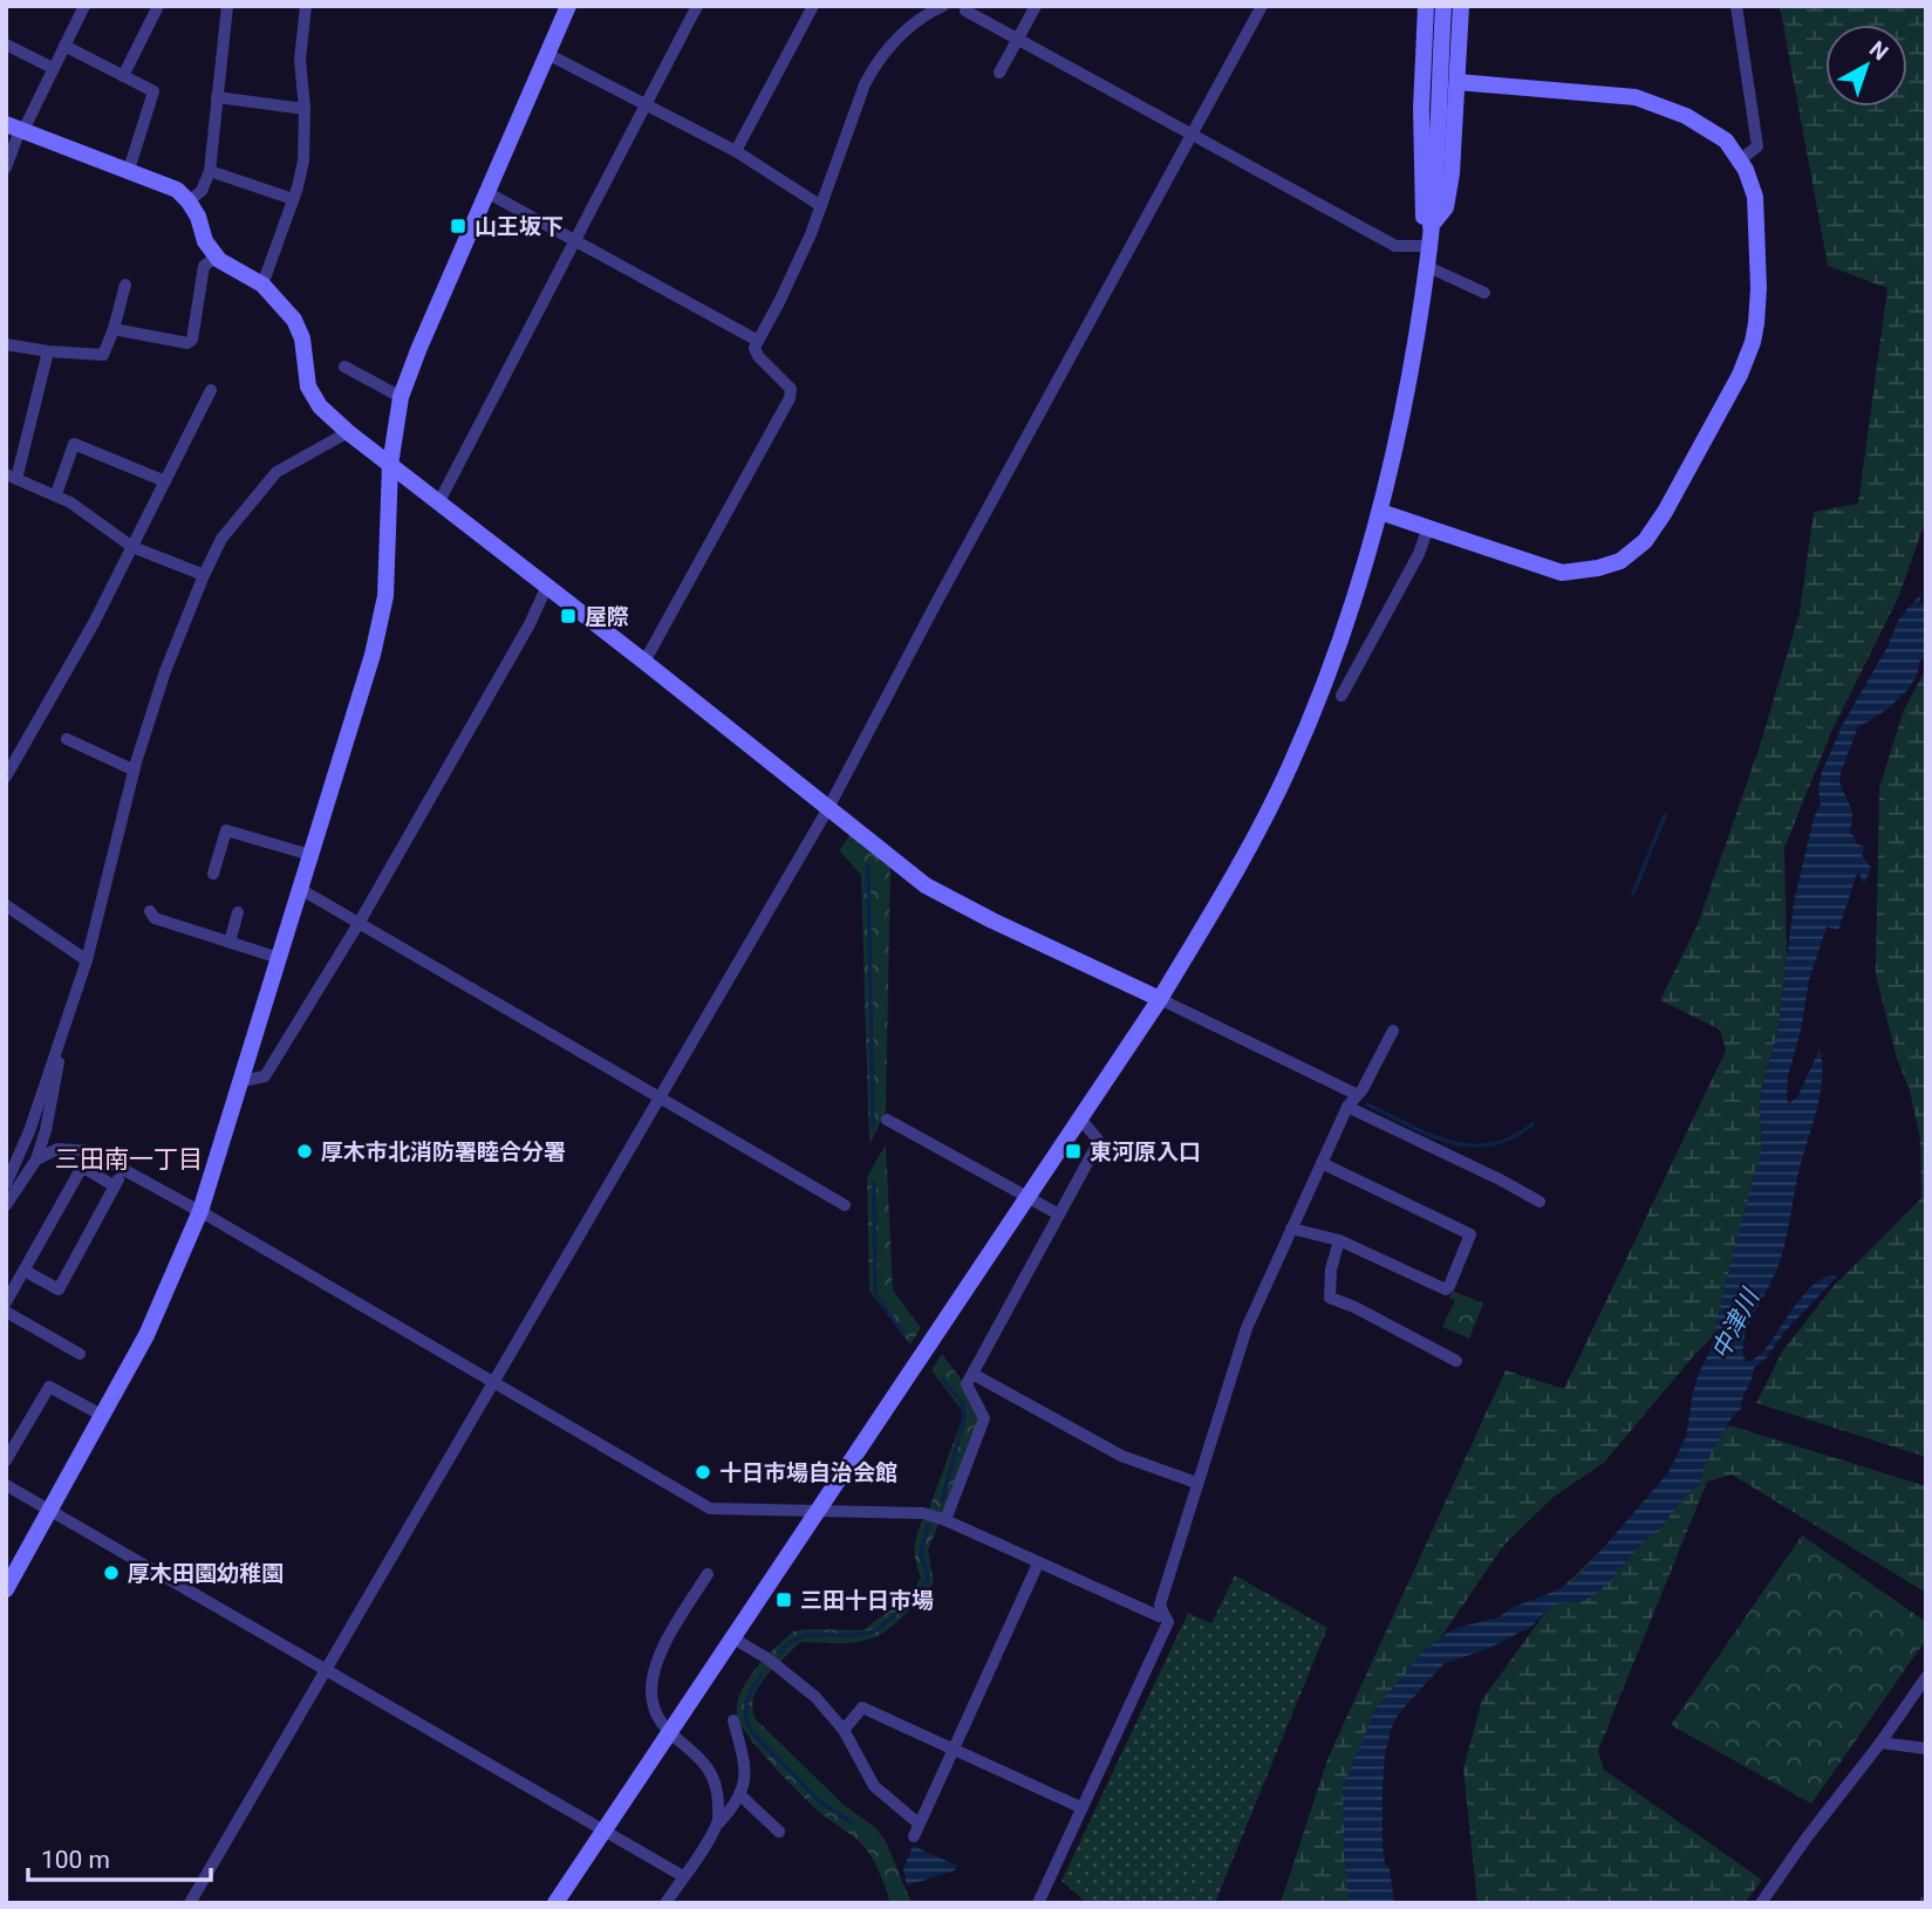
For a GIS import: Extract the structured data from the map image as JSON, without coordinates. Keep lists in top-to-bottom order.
{
  "districts": ["三田南一丁目"],
  "water": ["中津川"],
  "places": {
    "transit": [
      "山王坂下",
      "屋際",
      "東河原入口",
      "三田十日市場"
    ],
    "other": ["厚木市北消防署睦合分署", "十日市場自治会館", "厚木田園幼稚園"]
  },
  "scale_bar": "100 m",
  "north": "top right"
}
